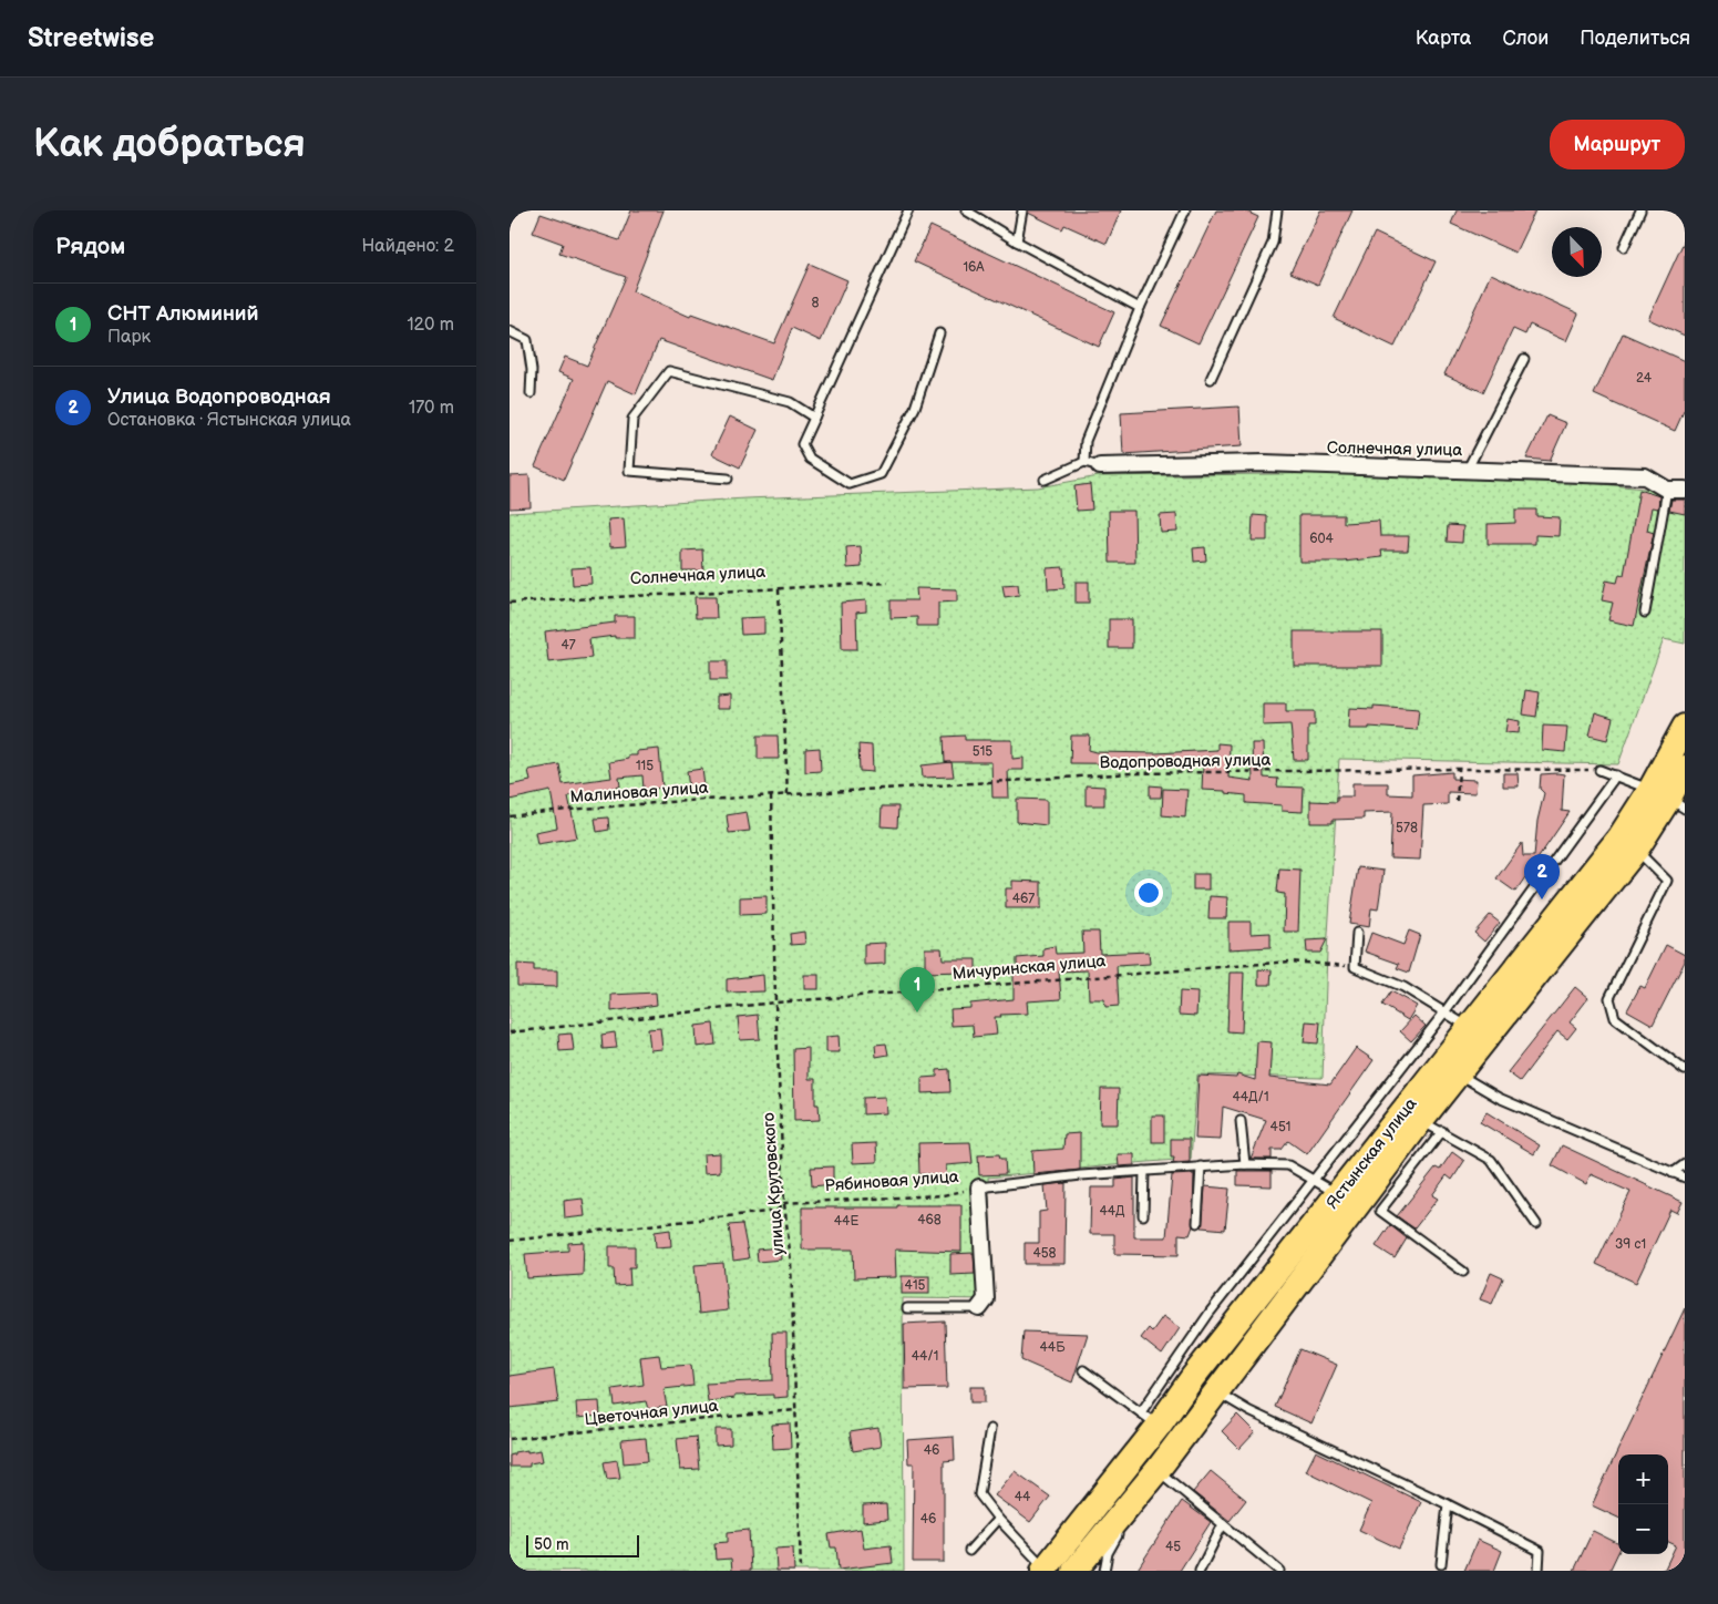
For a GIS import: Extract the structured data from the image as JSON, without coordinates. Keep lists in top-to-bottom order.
{
  "streets": {
    "main road": ["Ястынская улица"],
    "street": ["Солнечная улица"],
    "lane": ["Рябиновая улица"],
    "path": [
      "Водопроводная улица",
      "Малиновая улица",
      "Мичуринская улица",
      "улица Крутовского",
      "Цветочная улица"
    ]
  },
  "crossings": [
    ["Водопроводная улица", "Малиновая улица"],
    ["Водопроводная улица", "улица Крутовского"],
    ["Малиновая улица", "улица Крутовского"],
    ["Мичуринская улица", "улица Крутовского"],
    ["Ястынская улица", "Рябиновая улица"],
    ["Рябиновая улица", "улица Крутовского"],
    ["улица Крутовского", "Цветочная улица"]
  ],
  "house_numbers": [
    "16А",
    "8",
    "24",
    "604",
    "47",
    "515",
    "115",
    "578",
    "467",
    "44Д/1",
    "451",
    "44Д",
    "468",
    "44Е",
    "39 с1",
    "458",
    "415",
    "44Б",
    "44/1",
    "46",
    "44",
    "46",
    "45"
  ],
  "scale_bar": "50 m",
  "north": "bottom right",
  "page": {
    "header": "Streetwise",
    "nav": ["Карта", "Слои", "Поделиться"],
    "buttons": "Маршрут",
    "title": "Как добраться",
    "heading": ["Рядом", "Найдено: 2"],
    "list": [
      {
        "mark": "1",
        "name": "СНТ Алюминий",
        "note": "Парк",
        "value": "120 m"
      },
      {
        "mark": "2",
        "name": "Улица Водопроводная",
        "note": "Остановка · Ястынская улица",
        "value": "170 m"
      }
    ],
    "pins": ["2", "1"],
    "map_buttons": ["+", "−"],
    "scale": "50 m"
  }
}
